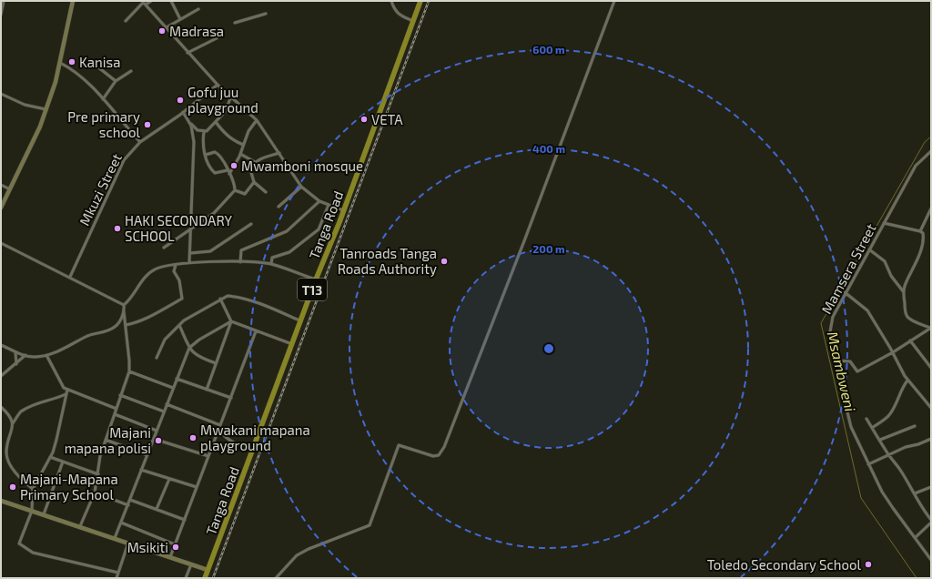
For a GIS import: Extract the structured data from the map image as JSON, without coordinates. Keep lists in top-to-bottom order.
{
  "streets": {
    "highway": ["Tanga Road", "T13"],
    "street": ["Mkuzi Street", "Mamsera Street"]
  },
  "water": ["Msambweni"],
  "places": [
    "Madrasa",
    "Kanisa",
    "Gofu juu playground",
    "VETA",
    "Pre primary school",
    "Mwamboni mosque",
    "HAKI SECONDARY SCHOOL",
    "Tanroads Tanga Roads Authority",
    "Mwakani mapana playground",
    "Majani mapana polisi",
    "Majani-Mapana Primary School",
    "Msikiti",
    "Toledo Secondary School"
  ],
  "rings": ["600 m", "400 m", "200 m"]
}
